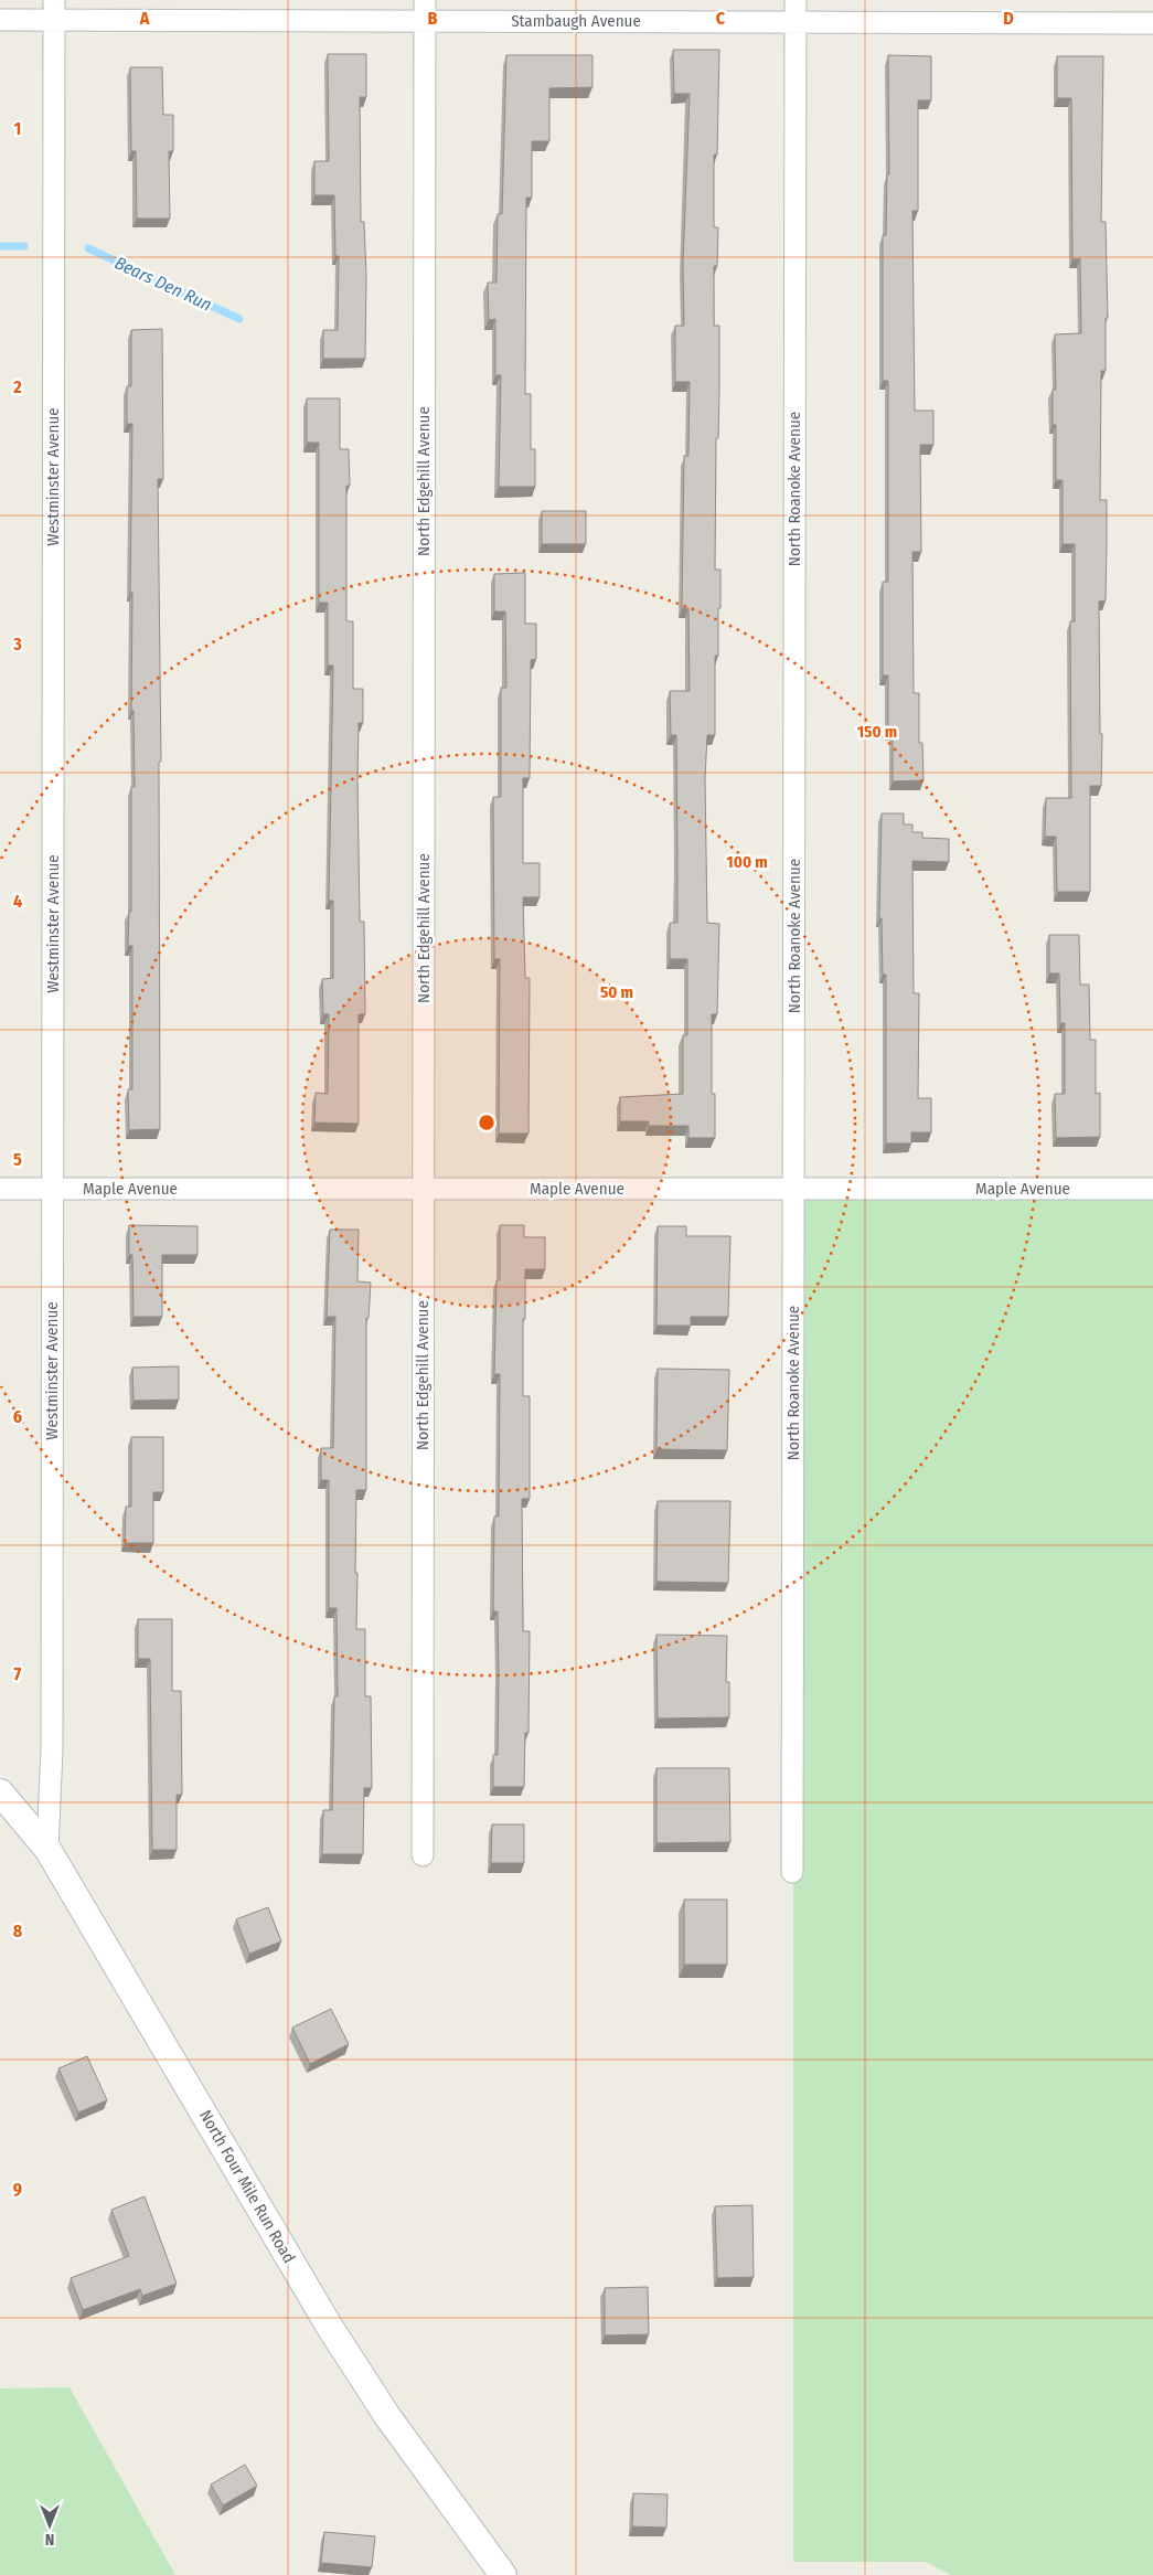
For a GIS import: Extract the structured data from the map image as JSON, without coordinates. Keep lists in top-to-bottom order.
{
  "streets": {
    "street": [
      "Stambaugh Avenue",
      "Westminster Avenue",
      "North Edgehill Avenue",
      "North Roanoke Avenue",
      "Maple Avenue",
      "North Four Mile Run Road"
    ]
  },
  "crossings": [
    ["Stambaugh Avenue", "Westminster Avenue"],
    ["Stambaugh Avenue", "North Edgehill Avenue"],
    ["Stambaugh Avenue", "North Roanoke Avenue"],
    ["Westminster Avenue", "Maple Avenue"],
    ["Westminster Avenue", "North Four Mile Run Road"],
    ["North Edgehill Avenue", "Maple Avenue"],
    ["North Roanoke Avenue", "Maple Avenue"]
  ],
  "water": ["Bears Den Run"],
  "north": "bottom",
  "grid": {
    "columns": [
      "A",
      "B",
      "C",
      "D"
    ],
    "rows": [
      "1",
      "2",
      "3",
      "4",
      "5",
      "6",
      "7",
      "8",
      "9"
    ]
  },
  "rings": ["150 m", "100 m", "50 m"]
}
